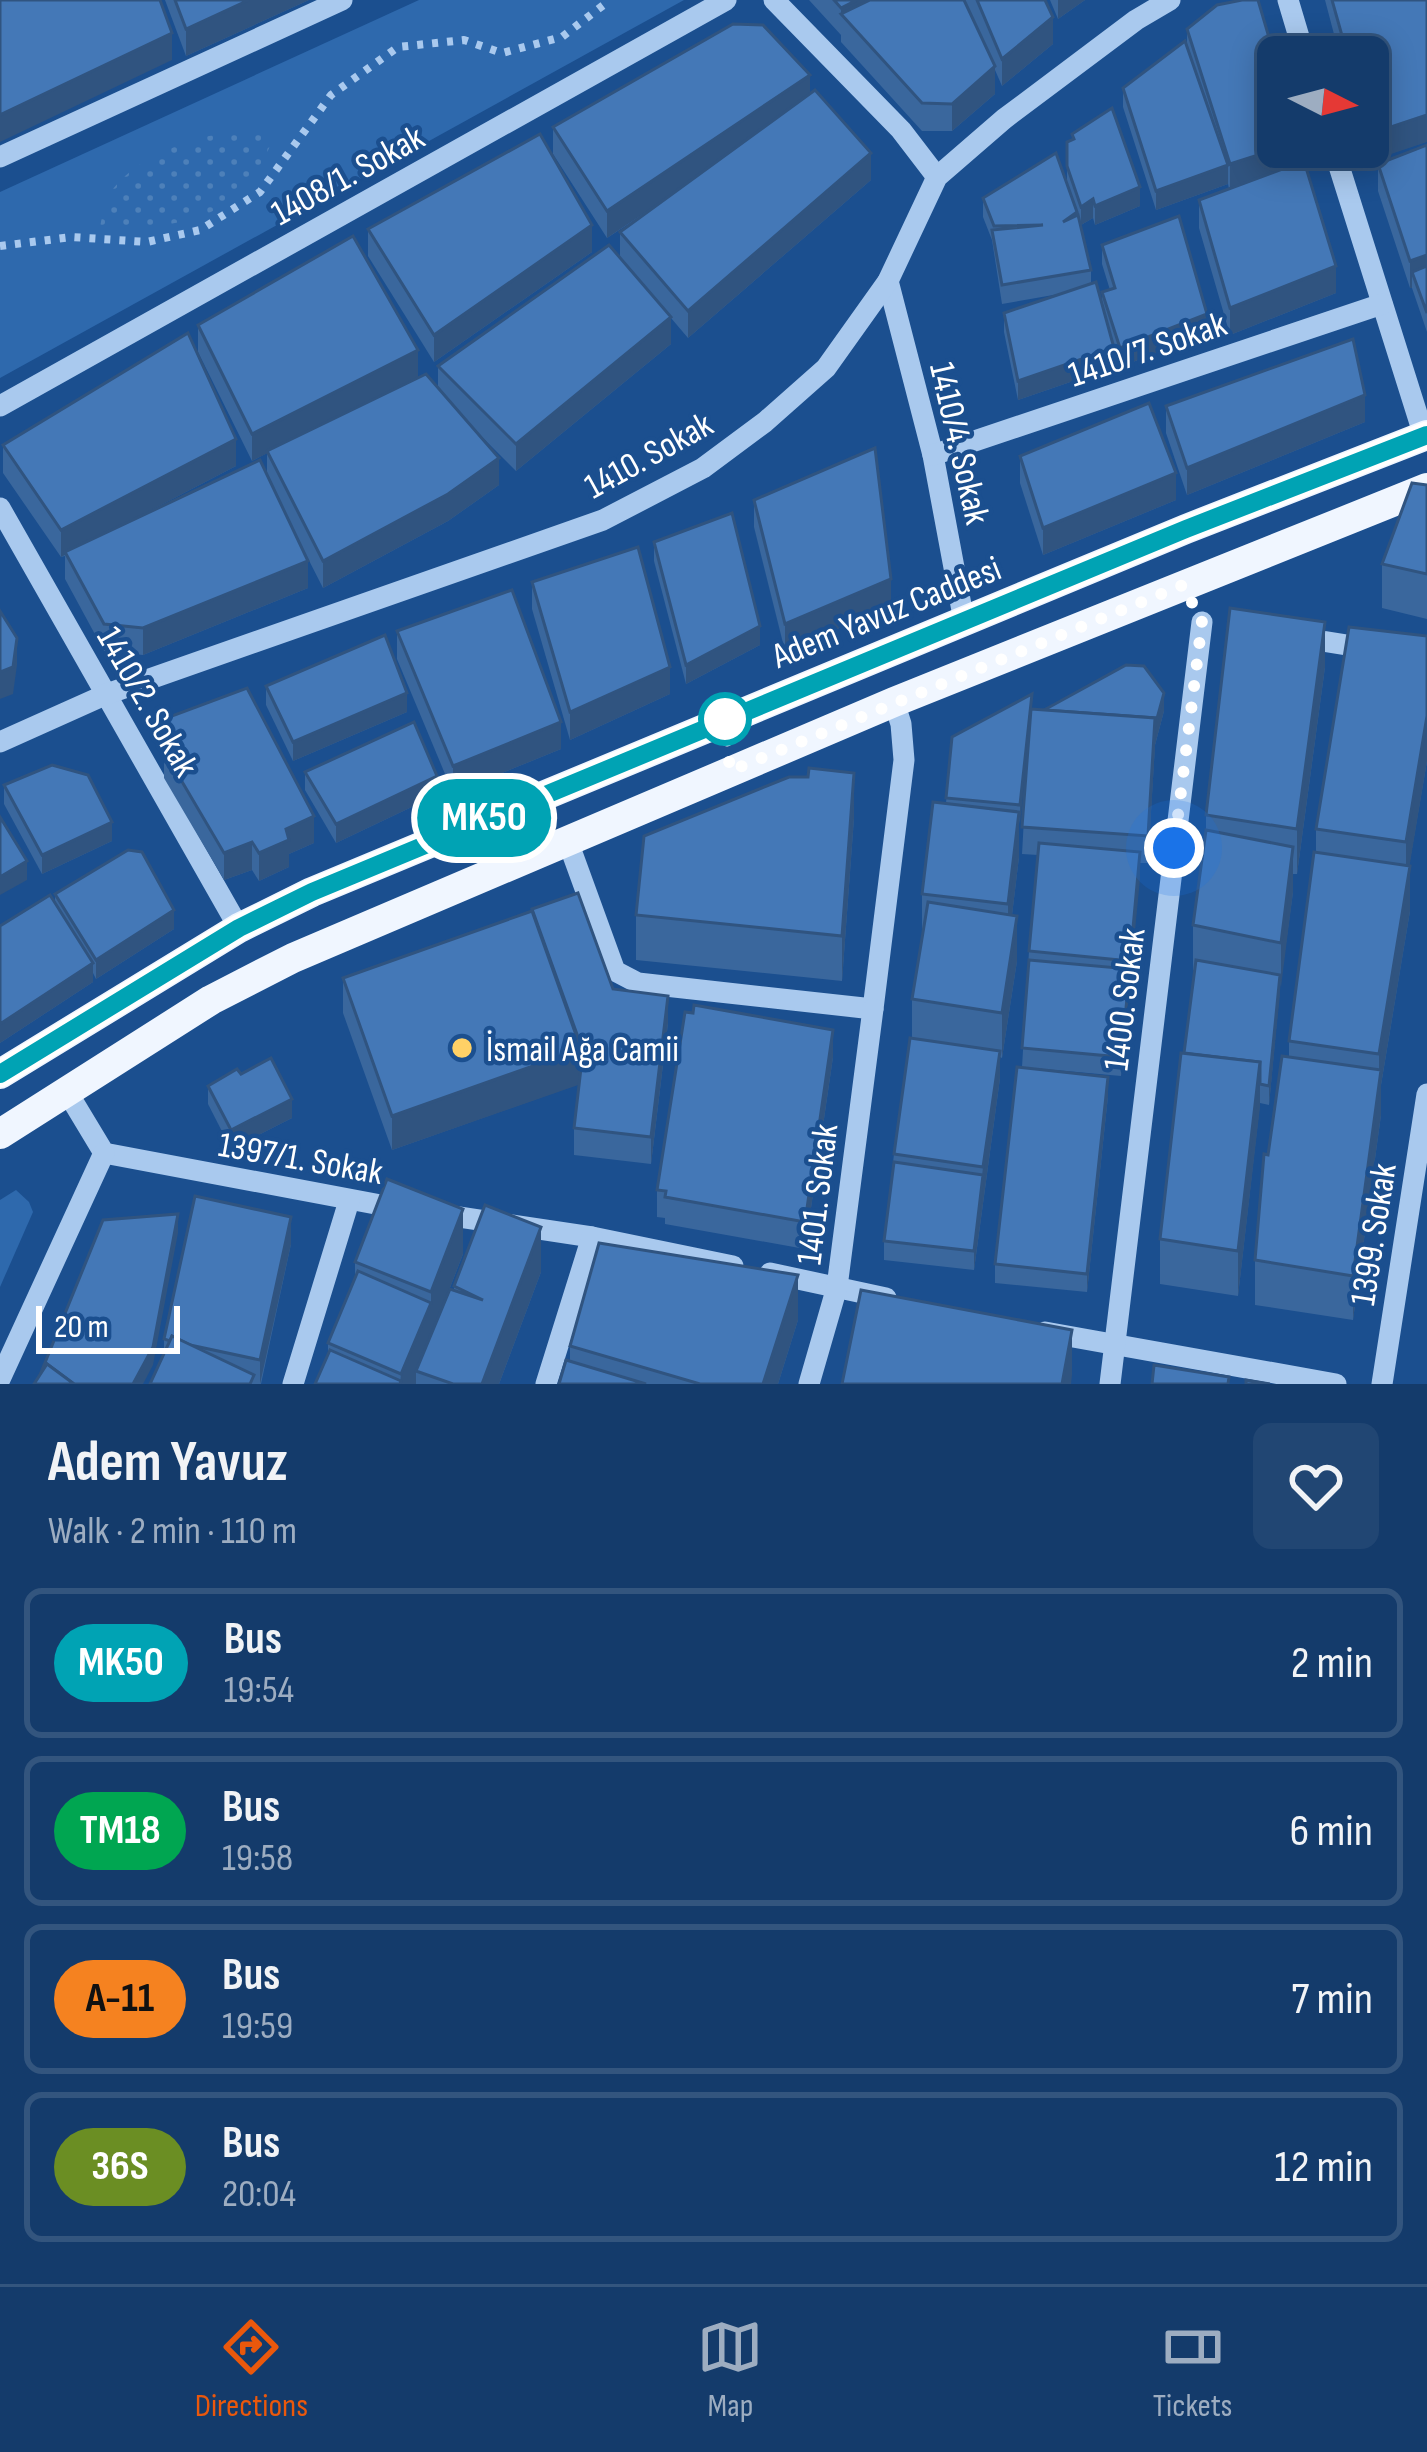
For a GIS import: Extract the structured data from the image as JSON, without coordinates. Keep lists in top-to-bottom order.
{
  "streets": {
    "main road": ["Adem Yavuz Caddesi"],
    "street": [
      "1408/1. Sokak",
      "1410/7. Sokak",
      "1410/4. Sokak",
      "1410. Sokak",
      "1410/2. Sokak",
      "1400. Sokak",
      "1397/1. Sokak",
      "1401. Sokak",
      "1399. Sokak"
    ]
  },
  "crossings": [
    ["1410/7. Sokak", "1410/4. Sokak"],
    ["1410/4. Sokak", "1410. Sokak"],
    ["1410/4. Sokak", "Adem Yavuz Caddesi"],
    ["1410. Sokak", "1410/2. Sokak"],
    ["Adem Yavuz Caddesi", "1410/2. Sokak"],
    ["1397/1. Sokak", "1401. Sokak"]
  ],
  "places": ["İsmail Ağa Camii"],
  "lines": ["bus line MK50"],
  "scale_bar": "20 m",
  "north": "right",
  "page": {
    "on_map": "MK50",
    "scale": "20 m",
    "heading": ["Adem Yavuz", "Walk · 2 min · 110 m"],
    "list": [
      {
        "mark": "MK50",
        "name": "Bus",
        "note": "19:54",
        "value": "2 min"
      },
      {
        "mark": "TM18",
        "name": "Bus",
        "note": "19:58",
        "value": "6 min"
      },
      {
        "mark": "A-11",
        "name": "Bus",
        "note": "19:59",
        "value": "7 min"
      },
      {
        "mark": "36S",
        "name": "Bus",
        "note": "20:04",
        "value": "12 min"
      }
    ],
    "tabs": ["Directions", "Map", "Tickets"]
  }
}
